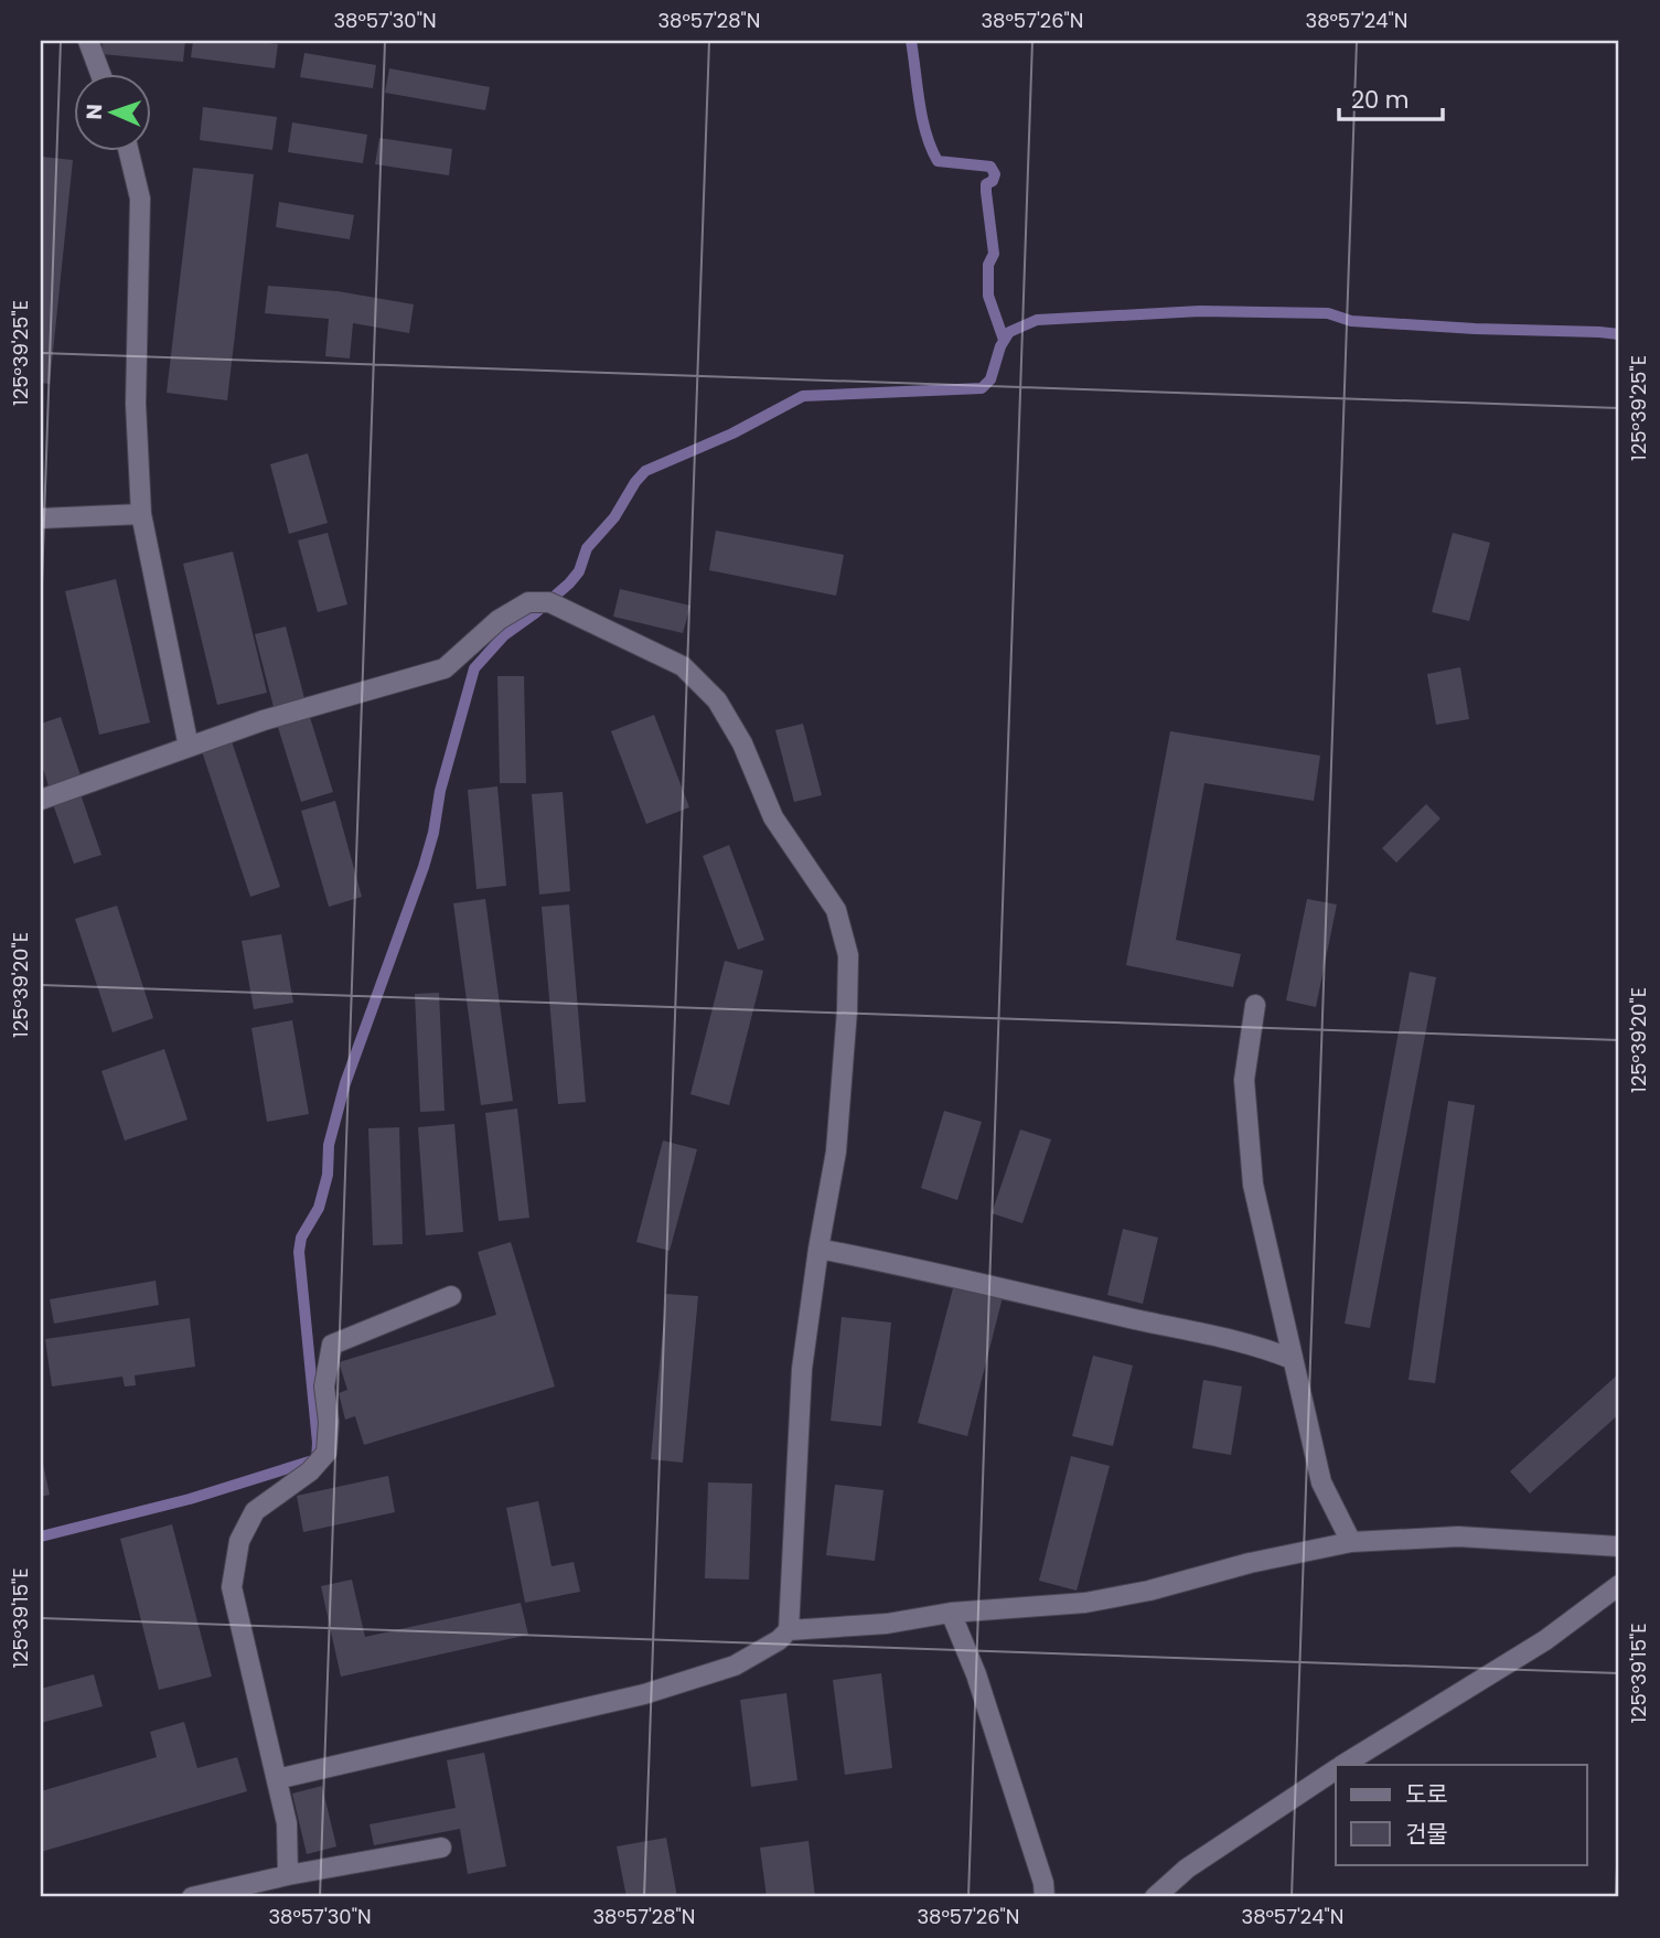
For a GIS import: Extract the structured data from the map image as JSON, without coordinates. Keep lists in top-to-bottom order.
{
  "legend": ["도로", "건물"],
  "scale_bar": "20 m",
  "north": "left",
  "coordinates": [
    "38°57'30\"N",
    "38°57'28\"N",
    "38°57'26\"N",
    "38°57'24\"N",
    "125°39'25\"E",
    "125°39'20\"E",
    "125°39'15\"E"
  ]
}
